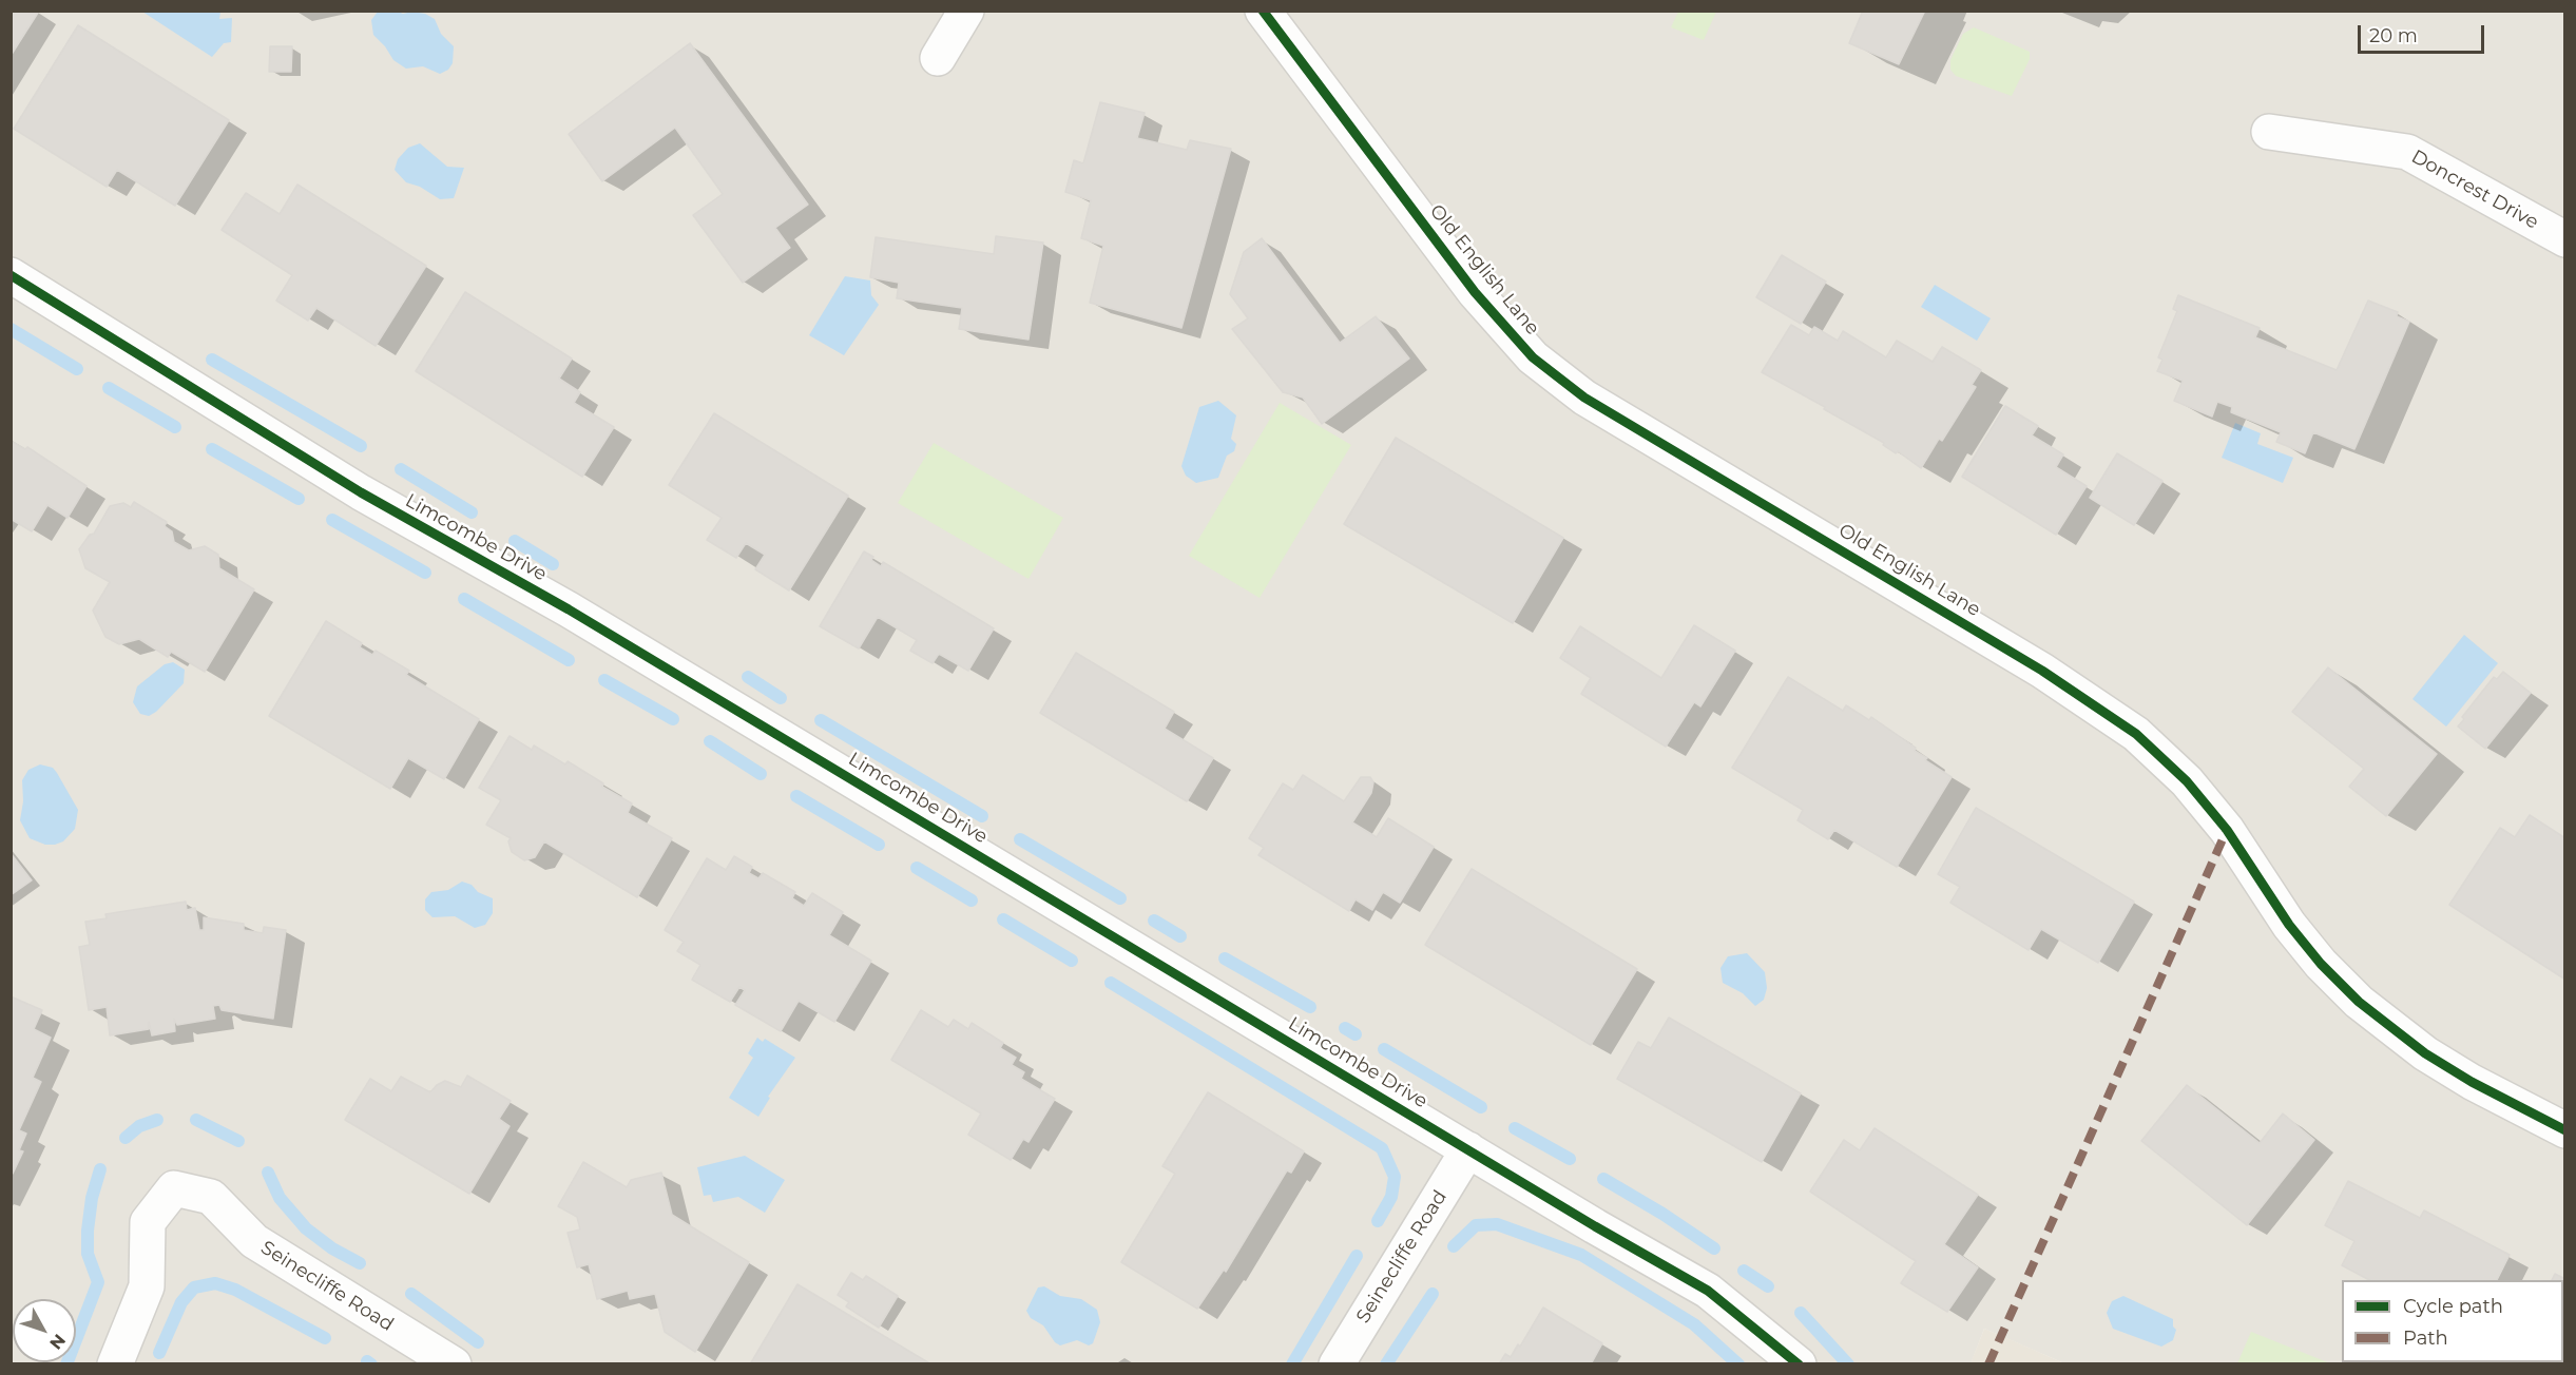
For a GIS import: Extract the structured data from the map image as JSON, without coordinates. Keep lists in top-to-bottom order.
{
  "streets": {
    "street": [
      "Doncrest Drive",
      "Old English Lane",
      "Limcombe Drive",
      "Seinecliffe Road"
    ]
  },
  "crossings": [
    ["Limcombe Drive", "Seinecliffe Road"]
  ],
  "legend": ["Cycle path", "Path"],
  "scale_bar": "20 m",
  "north": "bottom right"
}
